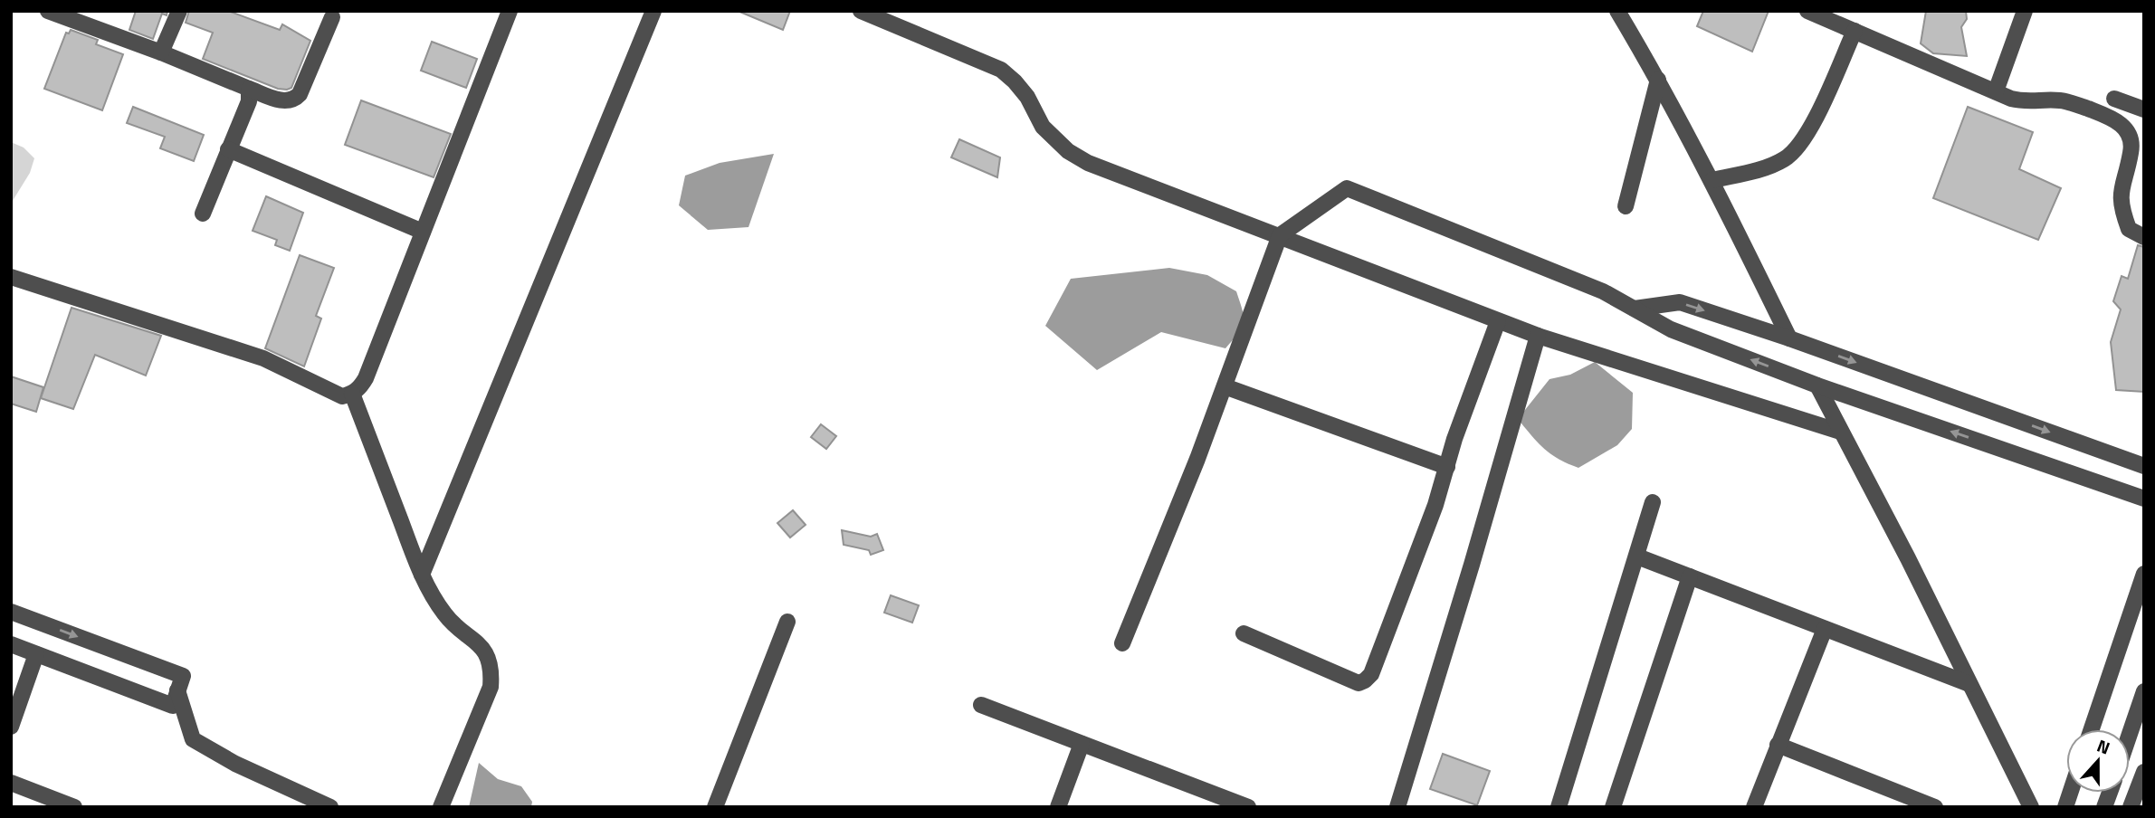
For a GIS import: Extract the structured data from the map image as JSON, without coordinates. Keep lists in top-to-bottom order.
{
  "north": "top"
}
